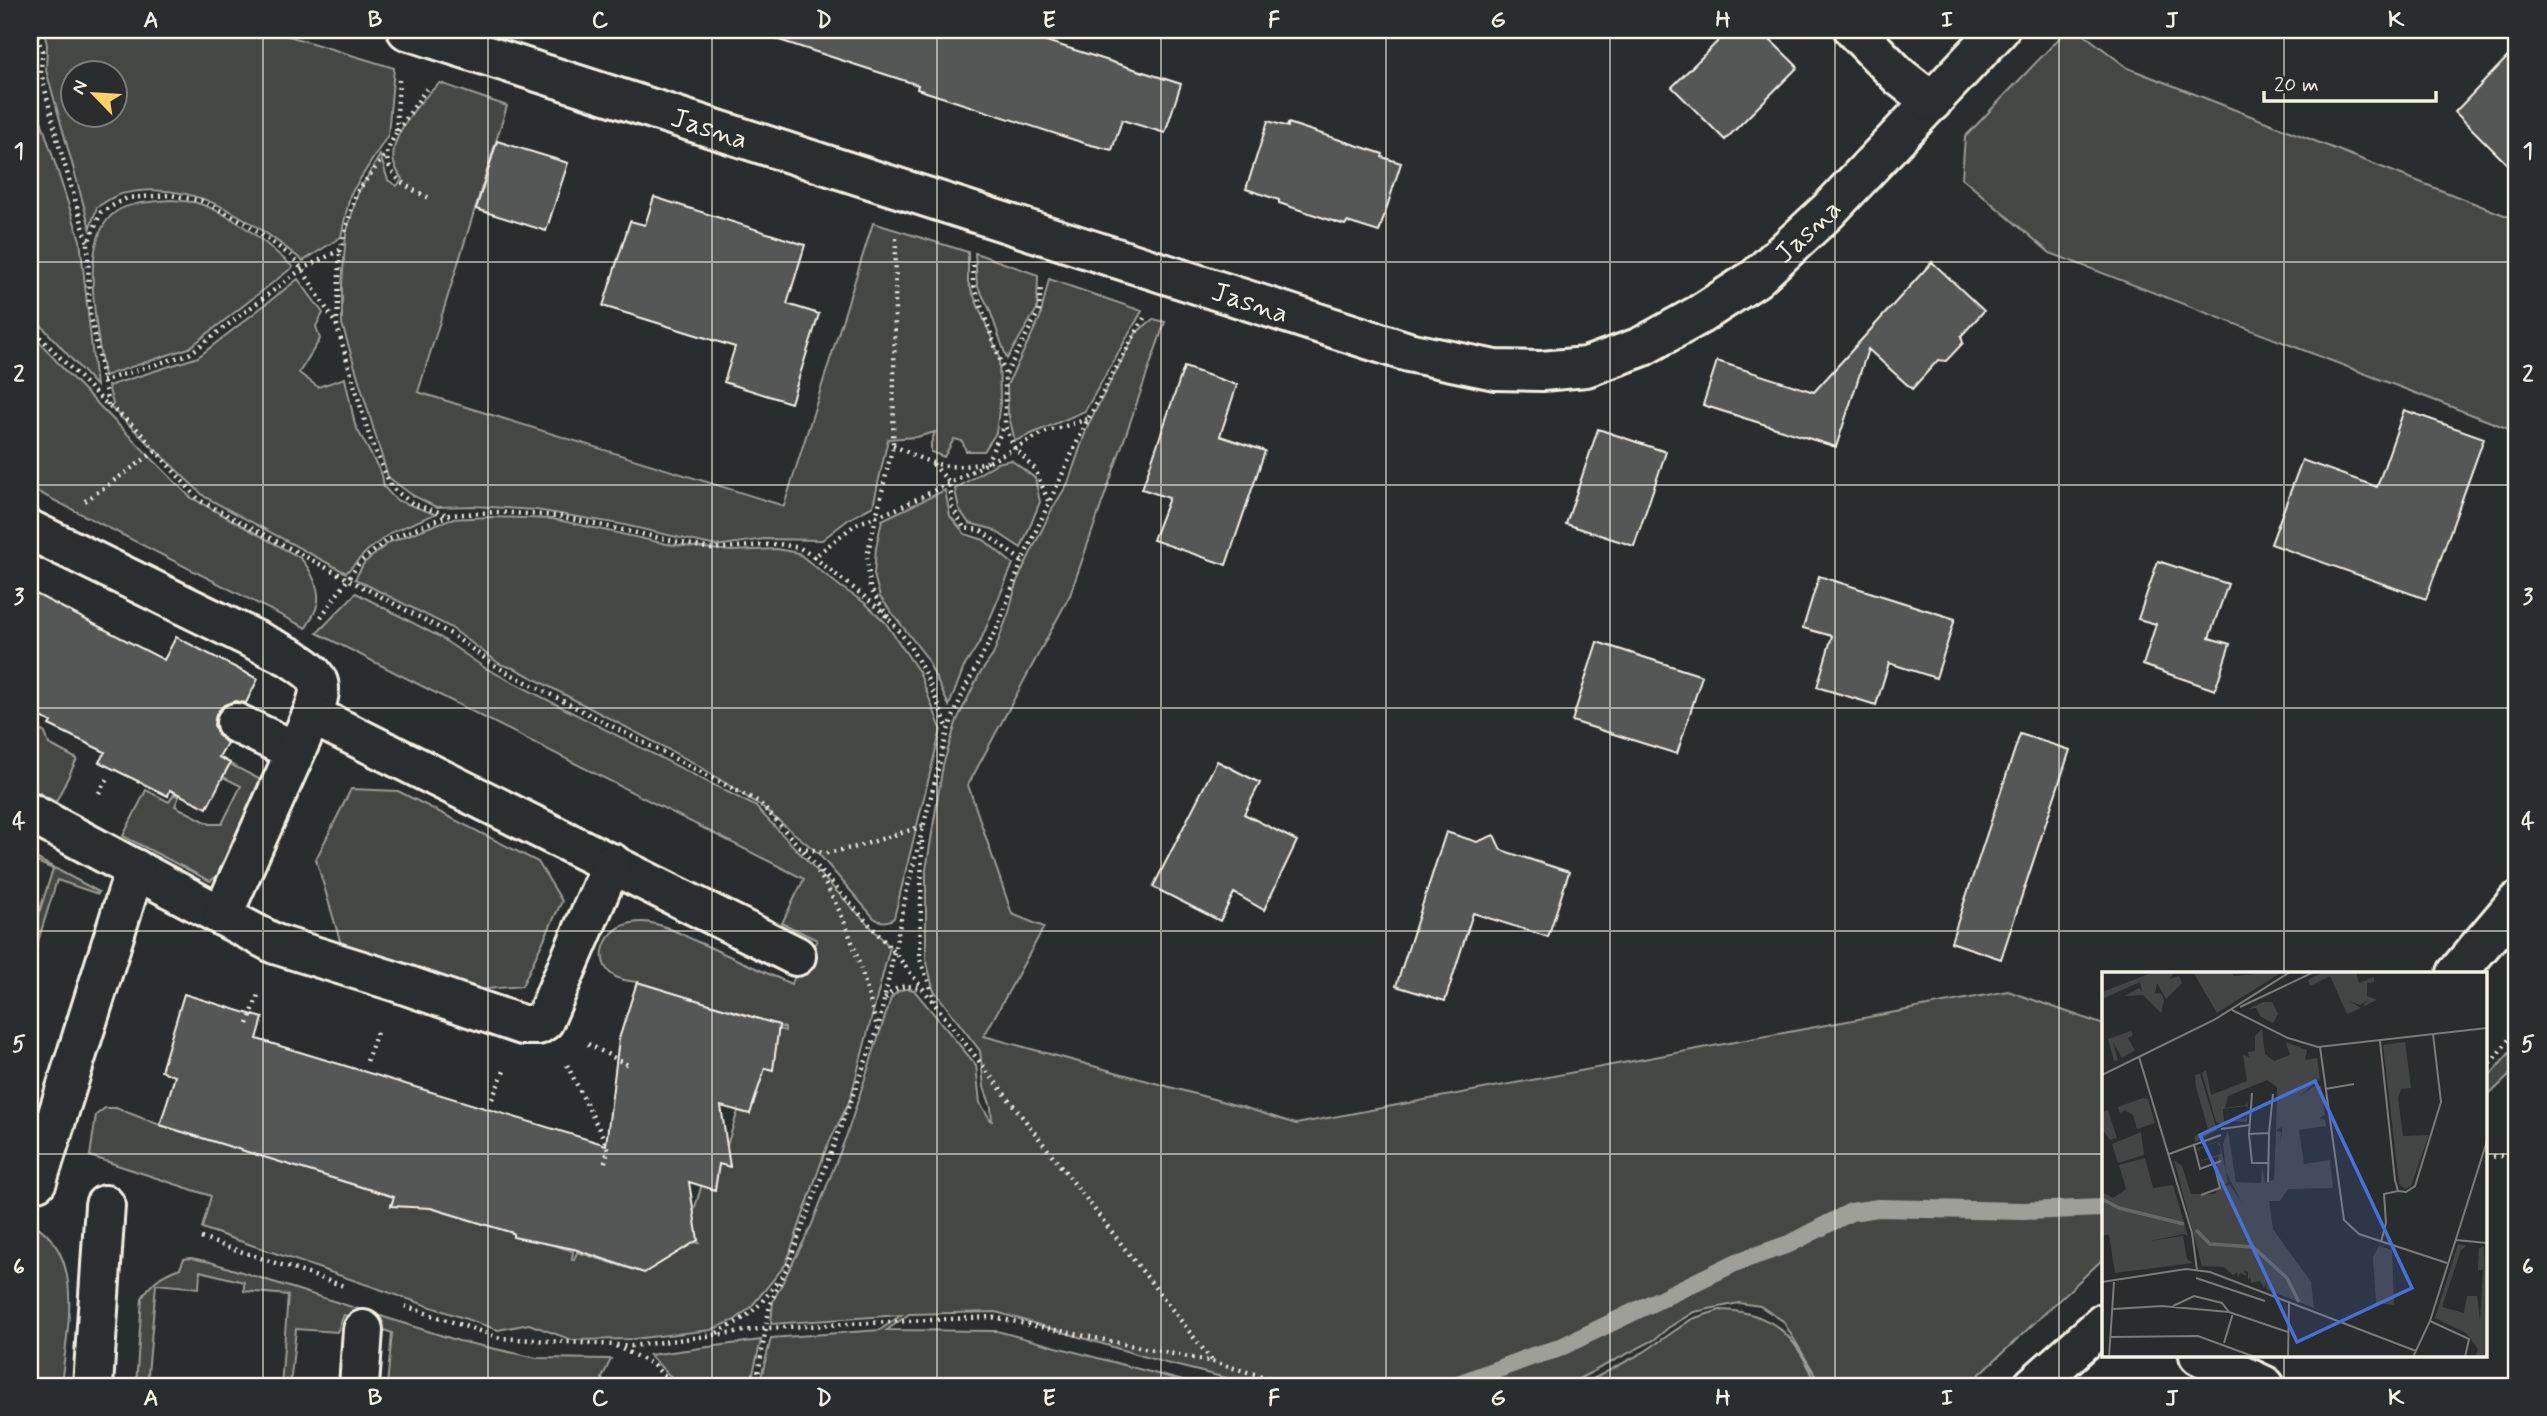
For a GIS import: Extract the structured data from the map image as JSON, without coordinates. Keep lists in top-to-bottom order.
{
  "streets": {
    "street": ["Jasna"]
  },
  "scale_bar": "20 m",
  "north": "top left",
  "grid": {
    "columns": [
      "A",
      "B",
      "C",
      "D",
      "E",
      "F",
      "G",
      "H",
      "I",
      "J",
      "K"
    ],
    "rows": [
      "1",
      "2",
      "3",
      "4",
      "5",
      "6"
    ]
  }
}
